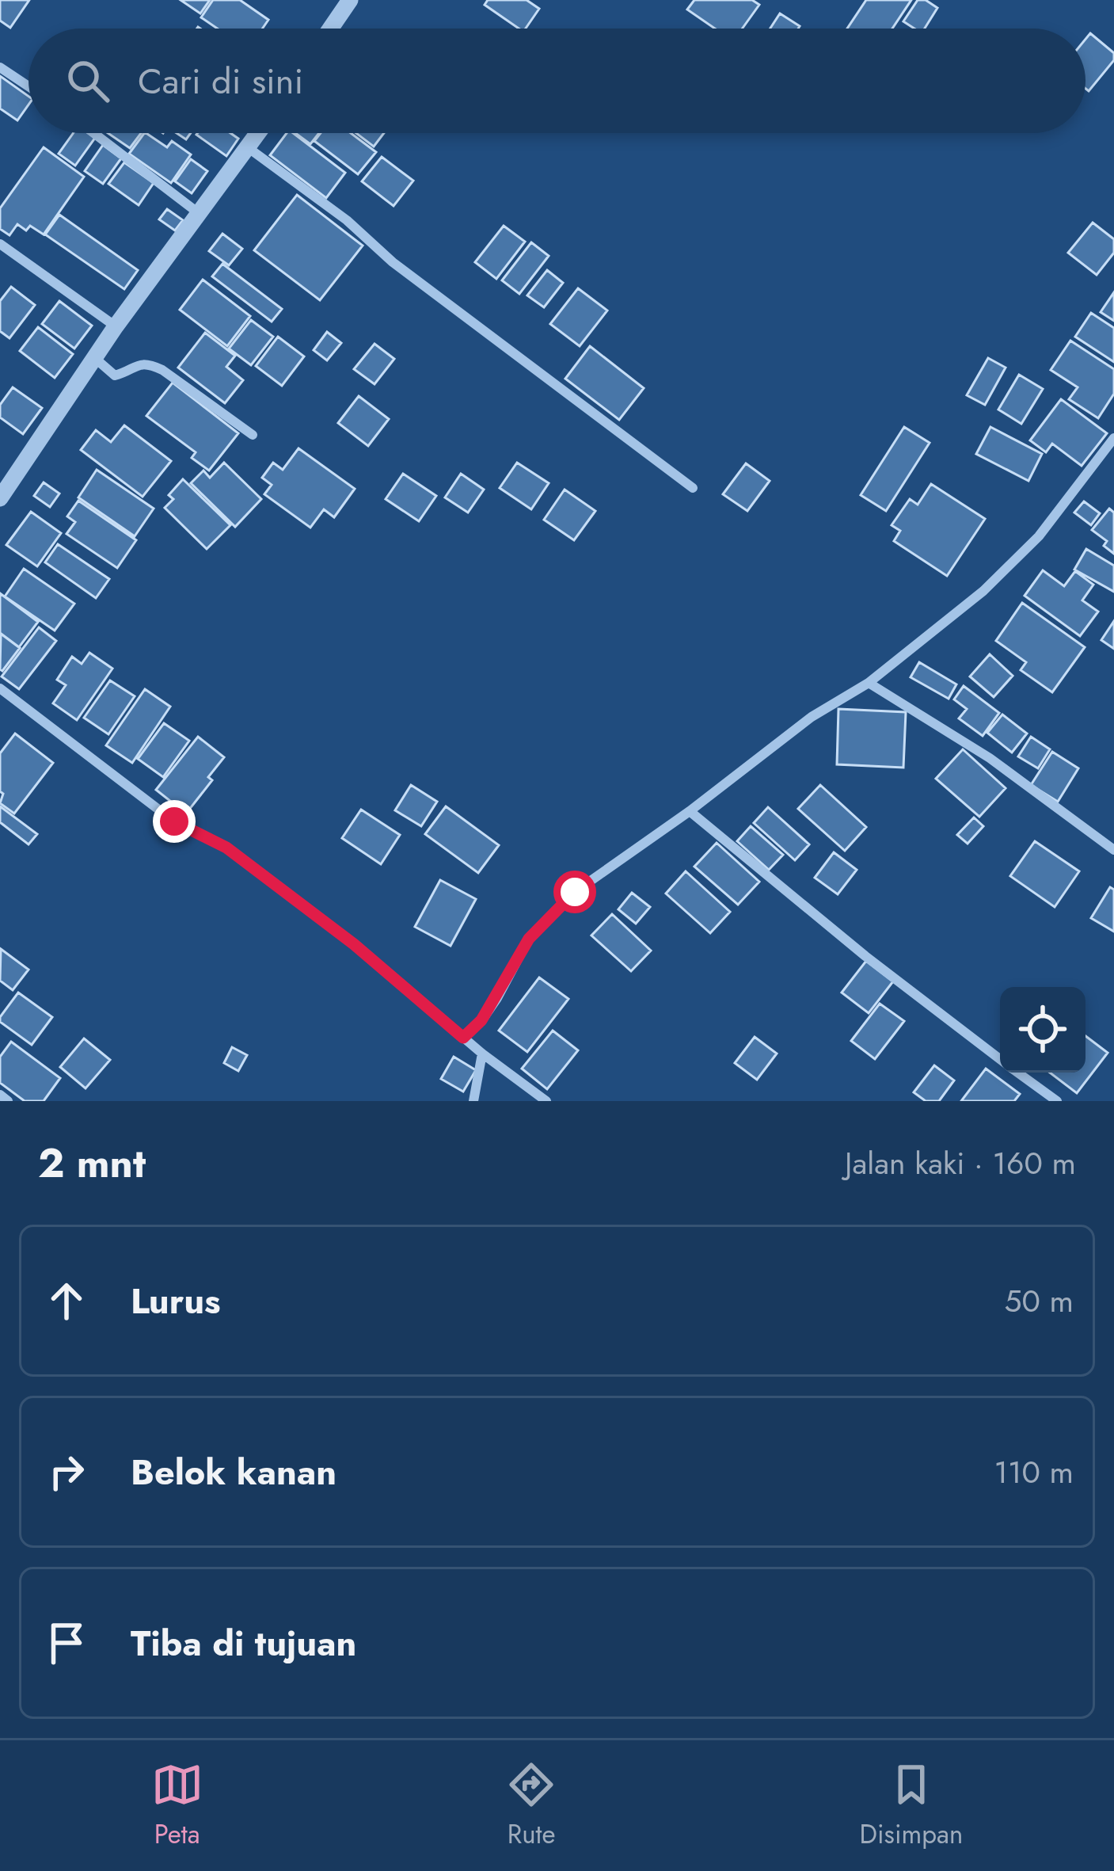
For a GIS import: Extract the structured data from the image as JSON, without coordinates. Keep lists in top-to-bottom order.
{
  "page": {
    "search": "Cari di sini",
    "heading": ["2 mnt", "Jalan kaki · 160 m"],
    "list": [
      ["Lurus", "50 m"],
      ["Belok kanan", "110 m"],
      "Tiba di tujuan"
    ],
    "nav": ["Peta", "Rute", "Disimpan"]
  }
}
